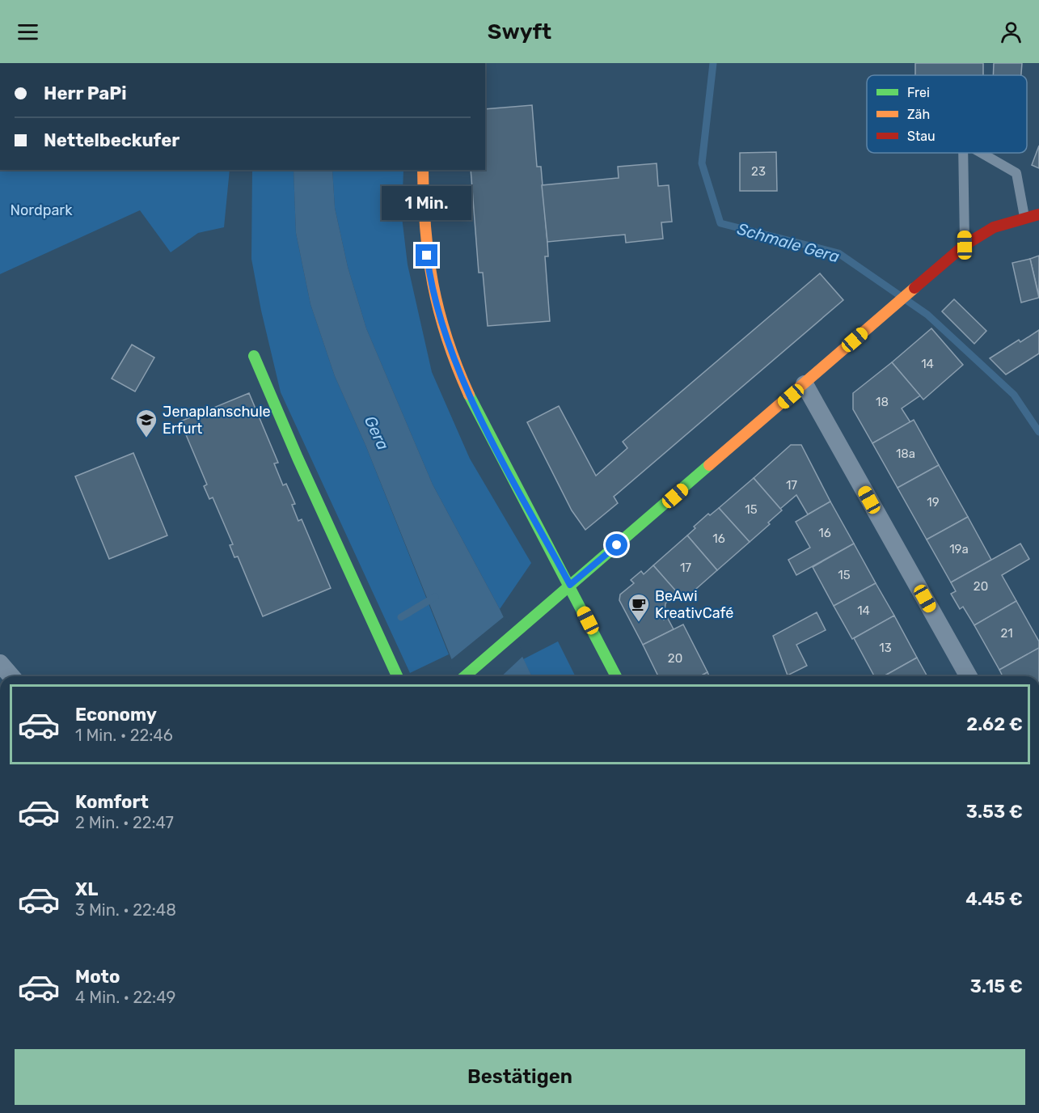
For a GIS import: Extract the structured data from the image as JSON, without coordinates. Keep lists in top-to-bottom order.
{
  "water": ["Schmale Gera", "Gera"],
  "parks": ["Nordpark"],
  "places": {
    "school or university": ["Jenaplanschule Erfurt"],
    "cafe": ["BeAwi KreativCafé"]
  },
  "house_numbers": [
    "23",
    "14",
    "18",
    "18a",
    "17",
    "19",
    "15",
    "16",
    "16",
    "19a",
    "17",
    "15",
    "20",
    "14",
    "21",
    "13",
    "20"
  ],
  "legend": ["Frei", "Zäh", "Stau"],
  "page": {
    "header": "Swyft",
    "banner": ["Herr PaPi", "Nettelbeckufer"],
    "bubble": "1 Min.",
    "list": [
      {
        "name": "Economy",
        "note": "1 Min. · 22:46",
        "value": "2.62 €"
      },
      {
        "name": "Komfort",
        "note": "2 Min. · 22:47",
        "value": "3.53 €"
      },
      {
        "name": "XL",
        "note": "3 Min. · 22:48",
        "value": "4.45 €"
      },
      {
        "name": "Moto",
        "note": "4 Min. · 22:49",
        "value": "3.15 €"
      }
    ],
    "buttons": "Bestätigen"
  }
}
